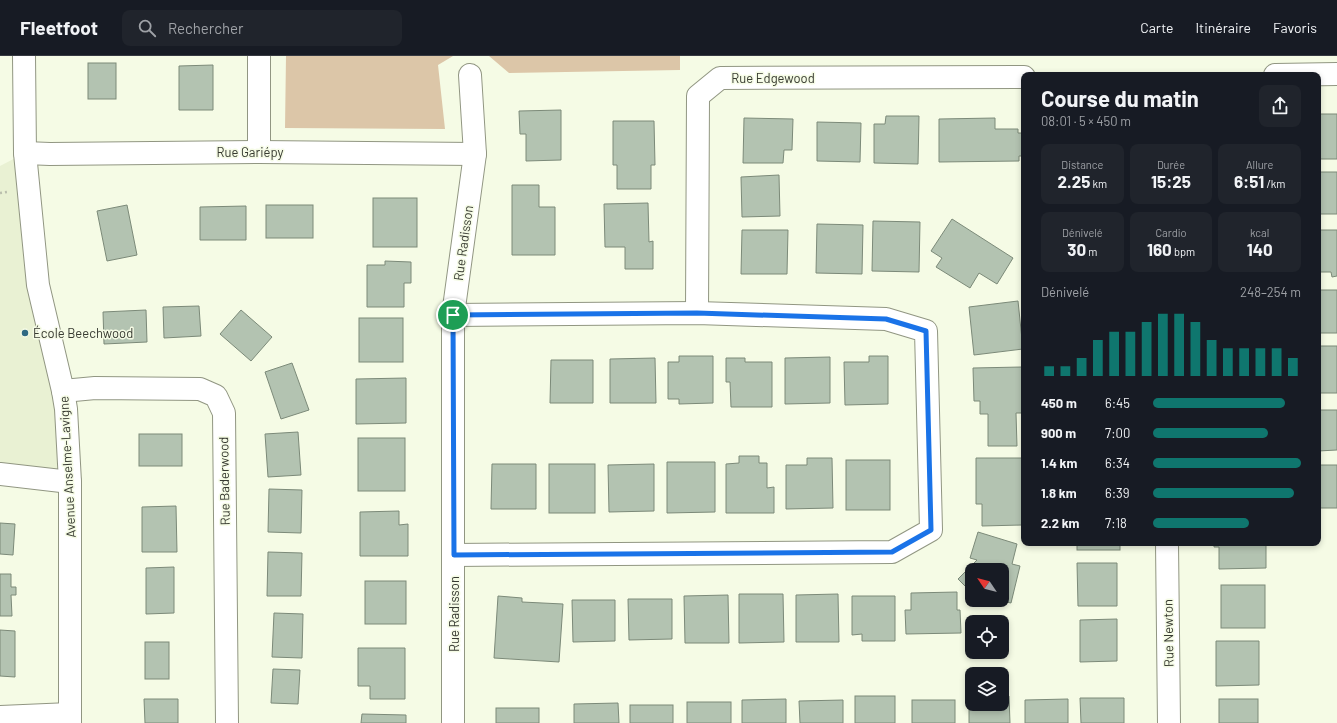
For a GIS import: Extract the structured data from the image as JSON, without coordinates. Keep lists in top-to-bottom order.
{
  "streets": {
    "street": [
      "Rue Edgewood",
      "Rue Gariépy",
      "Rue Radisson",
      "Avenue Anselme-Lavigne",
      "Rue Baderwood",
      "Rue Newton"
    ]
  },
  "crossings": [
    ["Rue Gariépy", "Rue Radisson"],
    ["Rue Gariépy", "Avenue Anselme-Lavigne"],
    ["Avenue Anselme-Lavigne", "Rue Baderwood"]
  ],
  "places": ["École Beechwood"],
  "north": "top left",
  "page": {
    "header": "Fleetfoot",
    "search": "Rechercher",
    "nav": ["Carte", "Itinéraire", "Favoris"],
    "heading": ["Course du matin", "08:01 · 5 × 450 m"],
    "stats": [
      ["Distance", "2.25 km"],
      ["Durée", "15:25"],
      ["Allure", "6:51 /km"],
      ["Dénivelé", "30 m"],
      ["Cardio", "160 bpm"],
      ["kcal", "140"]
    ],
    "chart": ["Dénivelé", "248–254 m"],
    "list": [
      {
        "name": "450 m",
        "note": "6:45"
      },
      {
        "name": "900 m",
        "note": "7:00"
      },
      {
        "name": "1.4 km",
        "note": "6:34"
      },
      {
        "name": "1.8 km",
        "note": "6:39"
      },
      {
        "name": "2.2 km",
        "note": "7:18"
      }
    ]
  }
}
